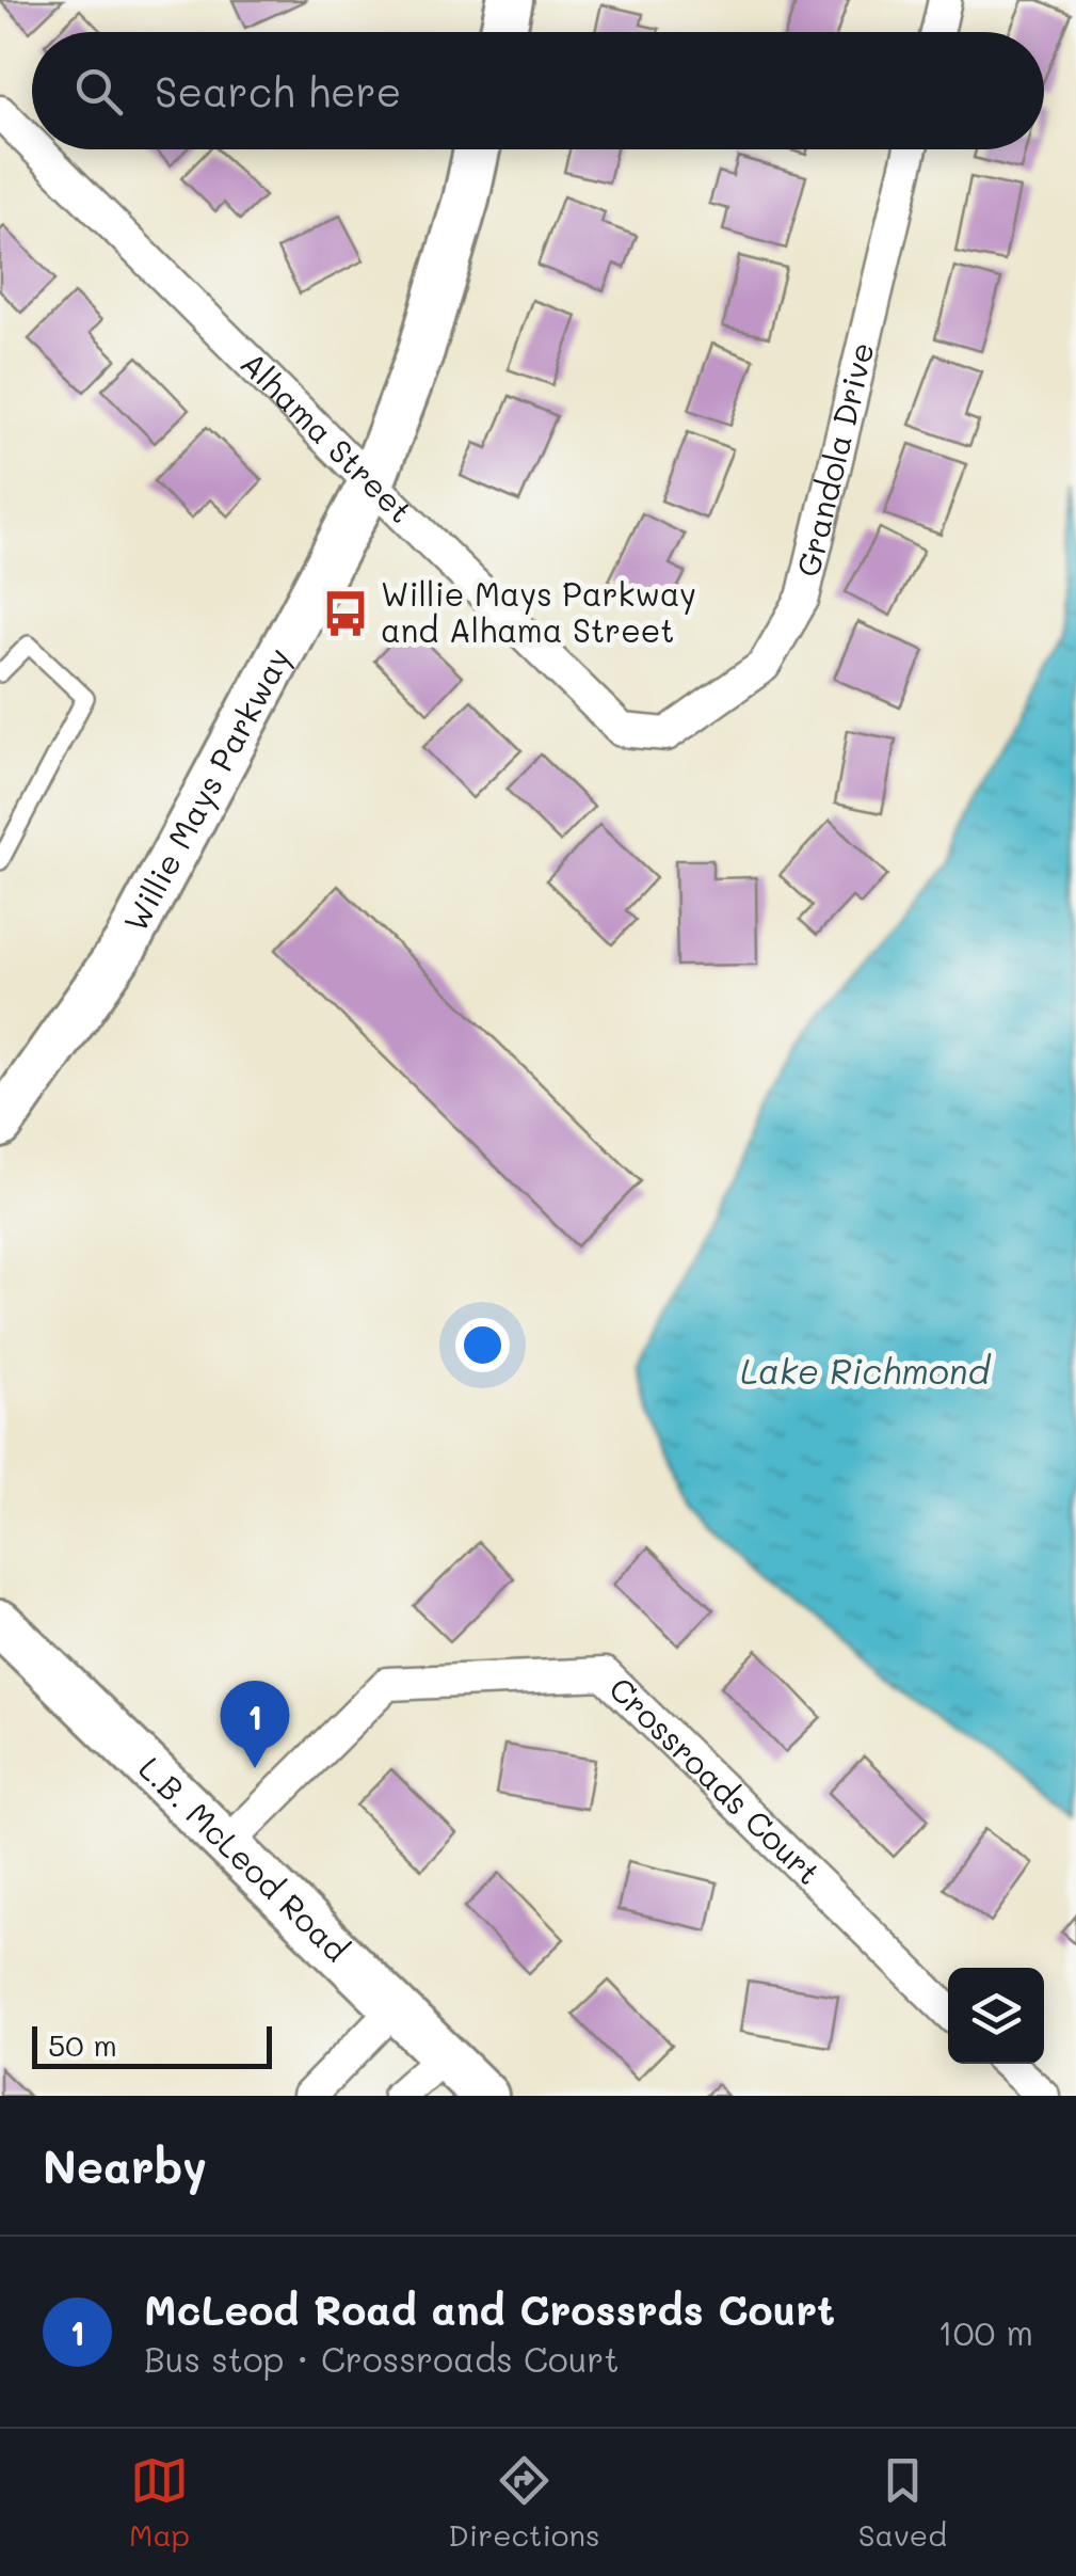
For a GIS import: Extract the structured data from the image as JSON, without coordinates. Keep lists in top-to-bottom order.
{
  "streets": {
    "street": [
      "Alhama Street",
      "Grandola Drive",
      "Willie Mays Parkway",
      "Crossroads Court",
      "L.B. McLeod Road"
    ]
  },
  "crossings": [
    ["Alhama Street", "Grandola Drive"],
    ["Alhama Street", "Willie Mays Parkway"],
    ["Crossroads Court", "L.B. McLeod Road"]
  ],
  "water": ["Lake Richmond"],
  "places": {
    "bus stop": ["Willie Mays Parkway and Alhama Street"]
  },
  "scale_bar": "50 m",
  "page": {
    "search": "Search here",
    "pins": "1",
    "scale": "50 m",
    "heading": "Nearby",
    "list": [
      {
        "mark": "1",
        "name": "McLeod Road and Crossrds Court",
        "note": "Bus stop · Crossroads Court",
        "value": "100 m"
      }
    ],
    "nav": ["Map", "Directions", "Saved"]
  }
}
